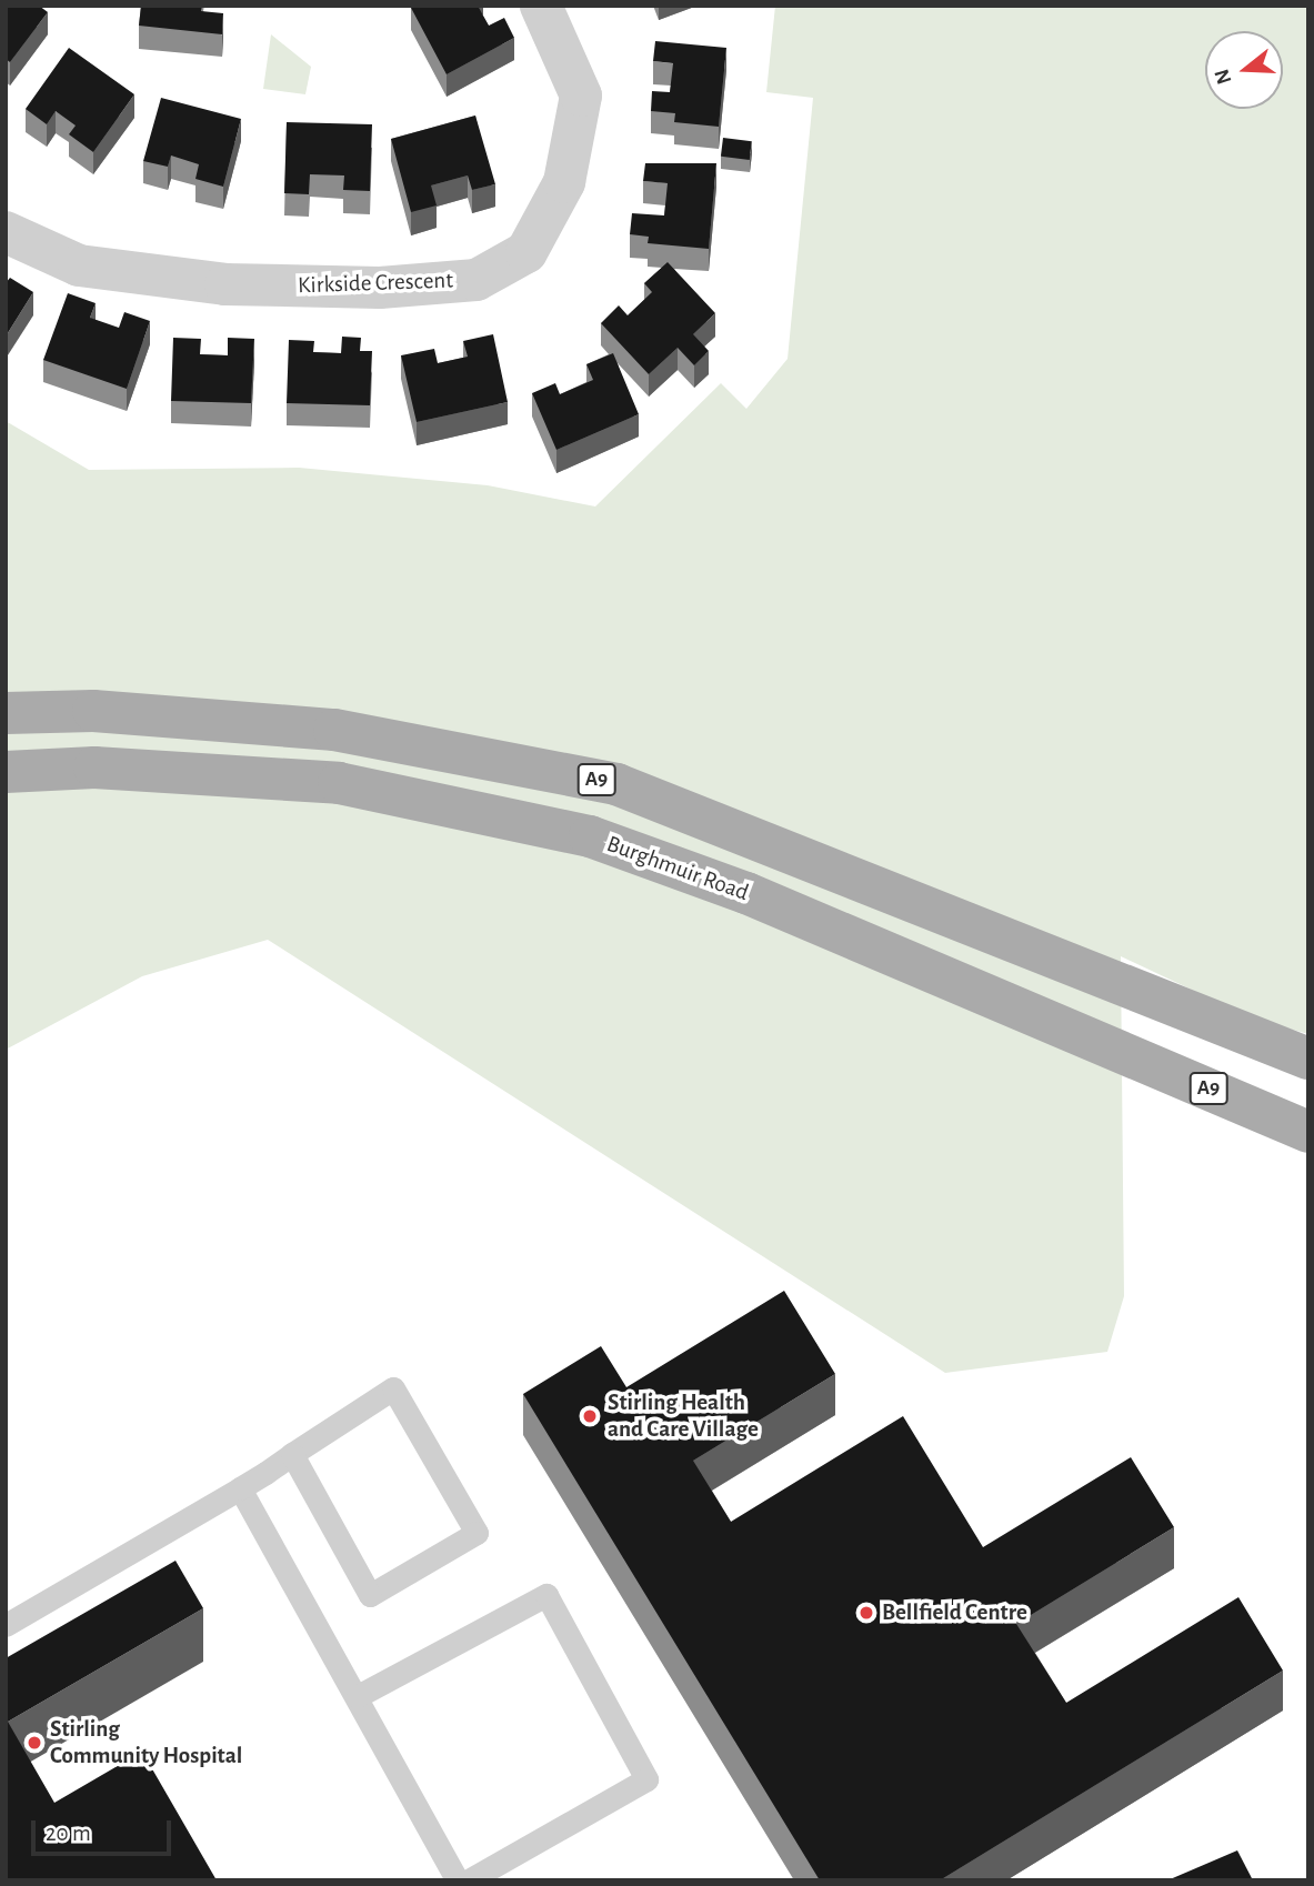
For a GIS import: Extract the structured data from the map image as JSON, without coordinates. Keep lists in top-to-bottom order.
{
  "streets": {
    "main road": ["A9", "Burghmuir Road"],
    "street": ["Kirkside Crescent"]
  },
  "places": ["Stirling Health and Care Village", "Bellfield Centre", "Stirling Community Hospital"],
  "scale_bar": "20 m",
  "north": "left"
}
